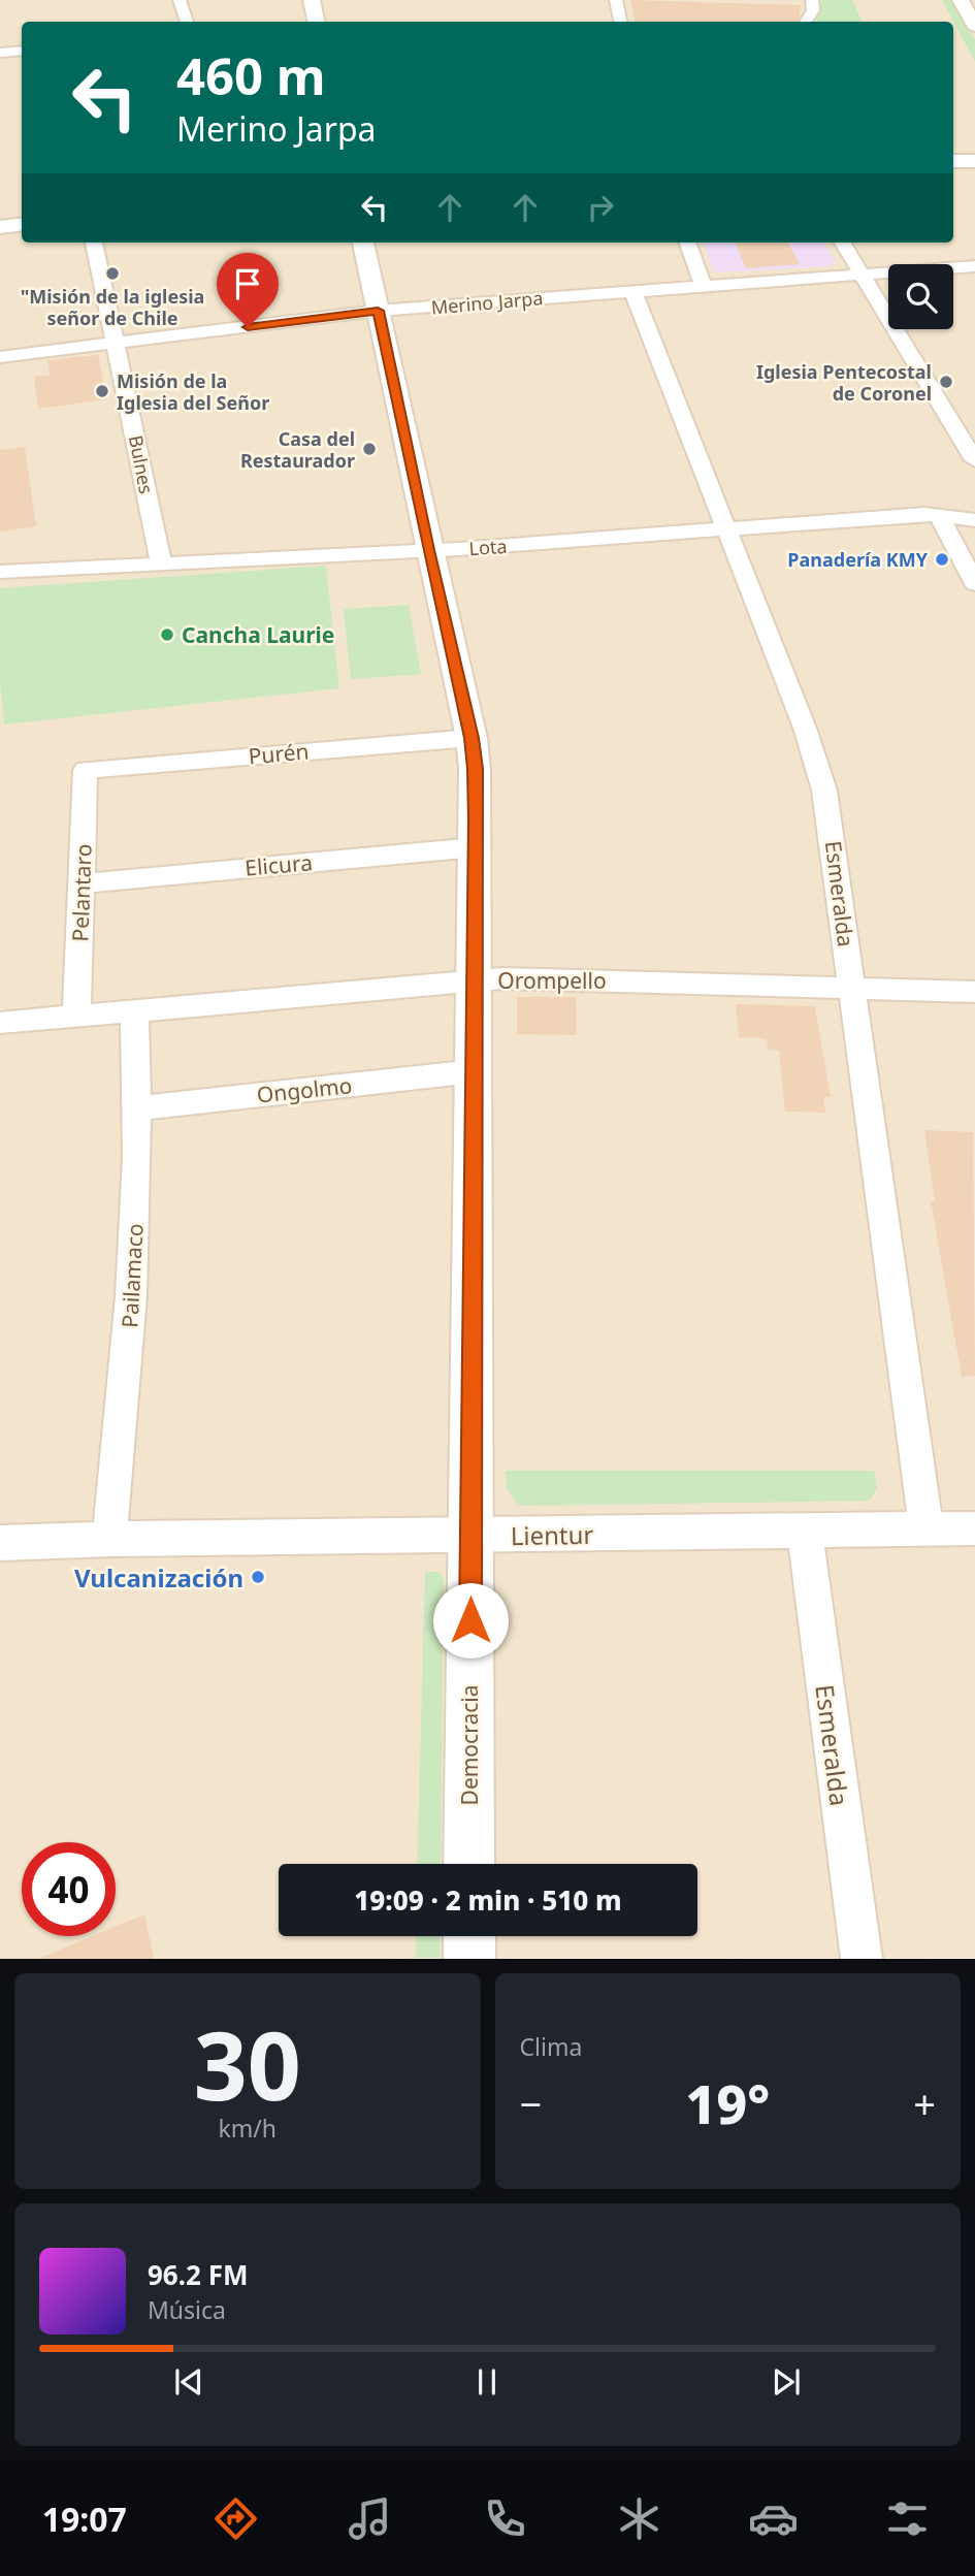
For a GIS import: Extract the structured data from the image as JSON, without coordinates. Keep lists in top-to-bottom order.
{
  "streets": {
    "street": [
      "Merino Jarpa",
      "Bulnes",
      "Lota",
      "Purén",
      "Elicura",
      "Pelantaro",
      "Esmeralda",
      "Orompello",
      "Ongolmo",
      "Pailamaco",
      "Lientur",
      "Democracia"
    ]
  },
  "crossings": [
    ["Merino Jarpa", "Bulnes"],
    ["Merino Jarpa", "Esmeralda"],
    ["Merino Jarpa", "Democracia"],
    ["Bulnes", "Lota"],
    ["Lota", "Esmeralda"],
    ["Lota", "Democracia"],
    ["Purén", "Pelantaro"],
    ["Purén", "Democracia"],
    ["Elicura", "Pelantaro"],
    ["Elicura", "Democracia"],
    ["Pelantaro", "Orompello"],
    ["Esmeralda", "Orompello"],
    ["Esmeralda", "Lientur"],
    ["Orompello", "Pailamaco"],
    ["Orompello", "Democracia"],
    ["Ongolmo", "Pailamaco"],
    ["Ongolmo", "Democracia"],
    ["Pailamaco", "Lientur"],
    ["Lientur", "Democracia"]
  ],
  "places": [
    "\"Misión de la iglesia señor de Chile",
    "Iglesia Pentecostal de Coronel",
    "Misión de la Iglesia del Señor",
    "Casa del Restaurador",
    "Panadería KMY",
    "Cancha Laurie",
    "Vulcanización"
  ],
  "page": {
    "turn": ["460 m", "Merino Jarpa"],
    "limit": "40",
    "trip": "19:09 · 2 min · 510 m",
    "tile": [
      ["30", "km/h"],
      "Clima"
    ],
    "heat": ["−", "19°", "+"],
    "song": ["96.2 FM", "Música"],
    "tabs": "19:07"
  }
}
